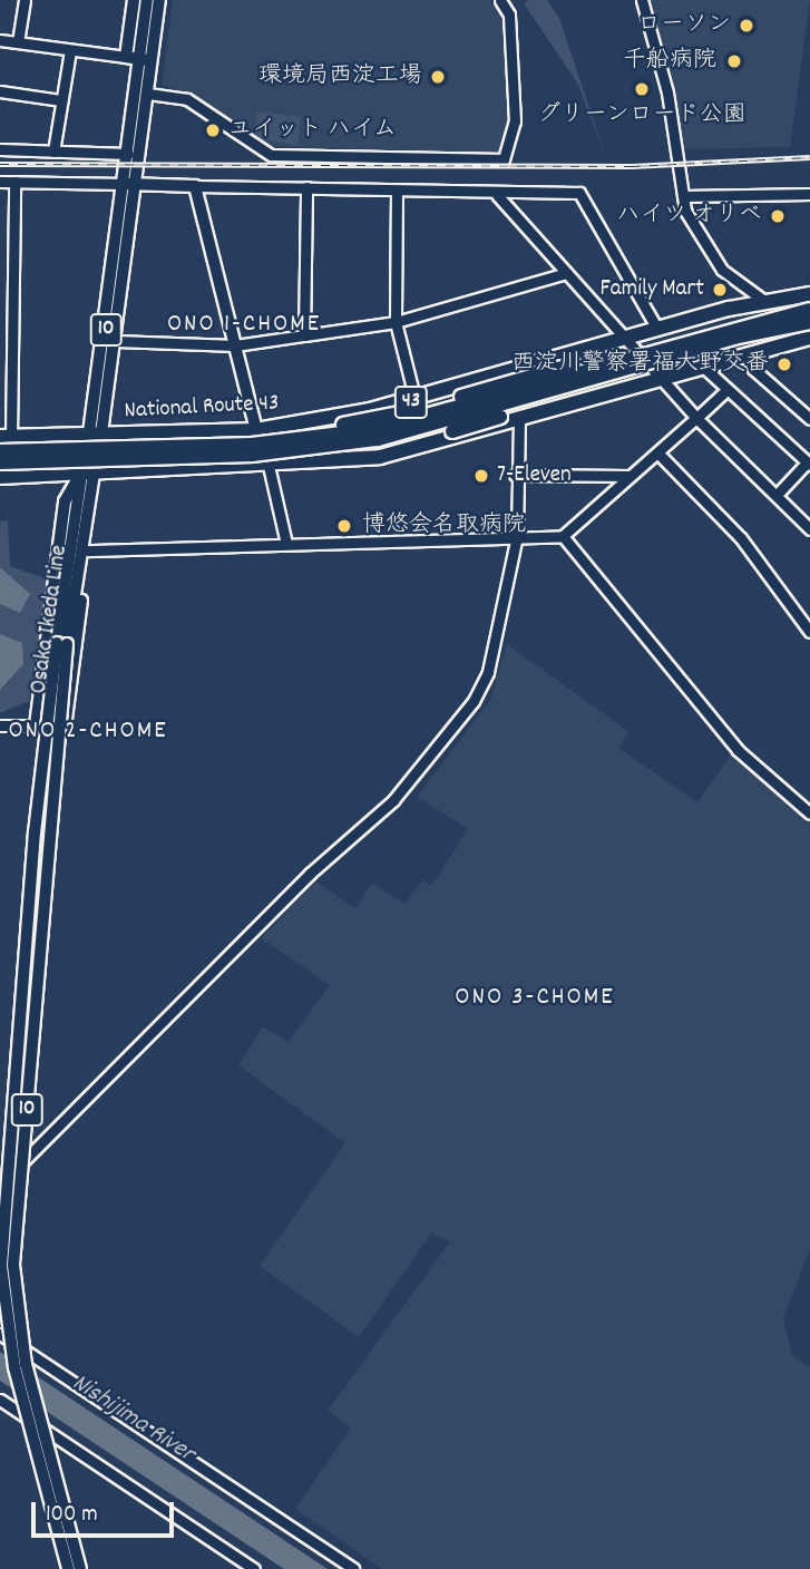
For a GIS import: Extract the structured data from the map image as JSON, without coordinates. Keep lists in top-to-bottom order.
{
  "streets": {
    "highway": ["43", "National Route 43"],
    "main road": ["10", "Osaka Ikeda Line"]
  },
  "crossings": [
    ["43", "Osaka Ikeda Line"],
    ["National Route 43", "Osaka Ikeda Line"]
  ],
  "districts": ["ONO 1-CHOME", "ONO 2-CHOME", "ONO 3-CHOME"],
  "water": ["Nishijima River"],
  "places": [
    "ローソン",
    "千船病院",
    "環境局西淀工場",
    "グリーンロード公園",
    "ユイット ハイム",
    "ハイツ オリベ",
    "Family Mart",
    "西淀川警察署福大野交番",
    "7-Eleven",
    "博悠会名取病院"
  ],
  "scale_bar": "100 m"
}
